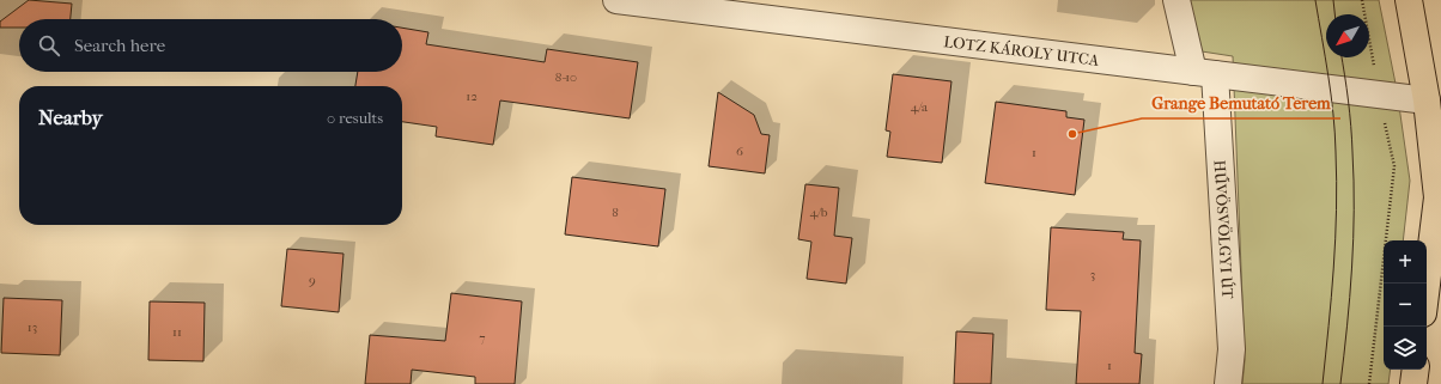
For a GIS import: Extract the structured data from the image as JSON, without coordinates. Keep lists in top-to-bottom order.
{
  "streets": {
    "street": ["LOTZ KÁROLY UTCA", "HŰVÖSVÖLGYI ÚT"]
  },
  "crossings": [
    ["LOTZ KÁROLY UTCA", "HŰVÖSVÖLGYI ÚT"]
  ],
  "places": ["Grange Bemutató Terem"],
  "house_numbers": [
    "8-10",
    "12",
    "4/a",
    "6",
    "1",
    "8",
    "4/b",
    "3",
    "9",
    "13",
    "11",
    "7",
    "1"
  ],
  "north": "bottom left",
  "page": {
    "search": "Search here",
    "heading": ["Nearby", "0 results"],
    "map_buttons": ["+", "−"]
  }
}
